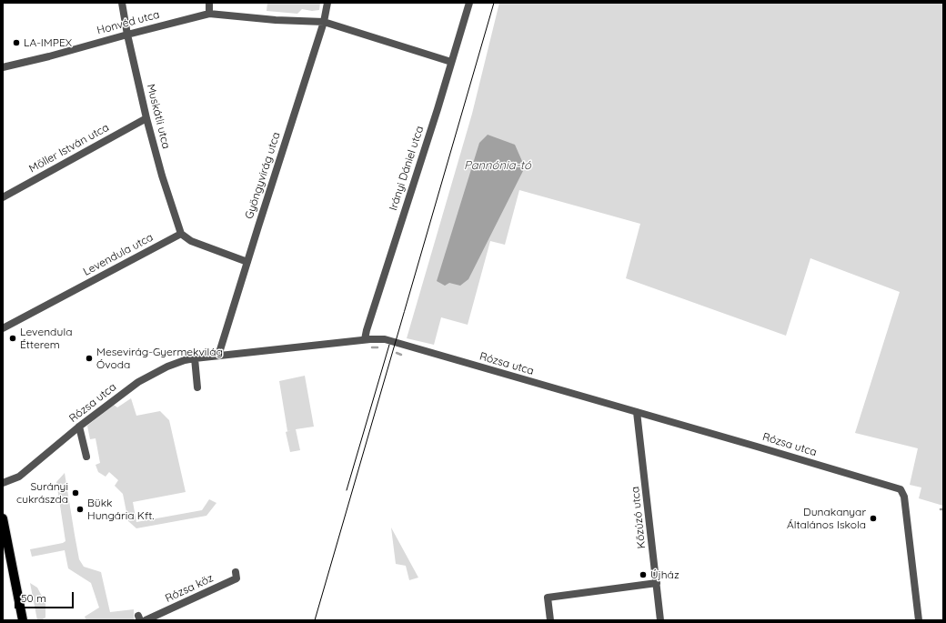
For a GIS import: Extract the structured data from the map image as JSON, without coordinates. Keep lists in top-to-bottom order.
{
  "streets": {
    "street": [
      "Honvéd utca",
      "Muskátli utca",
      "Möller István utca",
      "Irányi Dániel utca",
      "Gyöngyvirág utca",
      "Levendula utca",
      "Rózsa utca",
      "Kőzúzó utca",
      "Rózsa köz"
    ]
  },
  "crossings": [
    ["Honvéd utca", "Muskátli utca"],
    ["Honvéd utca", "Irányi Dániel utca"],
    ["Honvéd utca", "Gyöngyvirág utca"],
    ["Muskátli utca", "Möller István utca"],
    ["Muskátli utca", "Levendula utca"],
    ["Irányi Dániel utca", "Rózsa utca"],
    ["Gyöngyvirág utca", "Rózsa utca"],
    ["Rózsa utca", "Kőzúzó utca"]
  ],
  "water": ["Pannónia-tó"],
  "places": [
    "LA-IMPEX",
    "Levendula Étterem",
    "Mesevirág-Gyermekvilág Óvoda",
    "Surányi cukrászda",
    "Bükk Hungária Kft.",
    "Dunakanyar Általános Iskola",
    "Újház"
  ],
  "scale_bar": "50 m"
}
